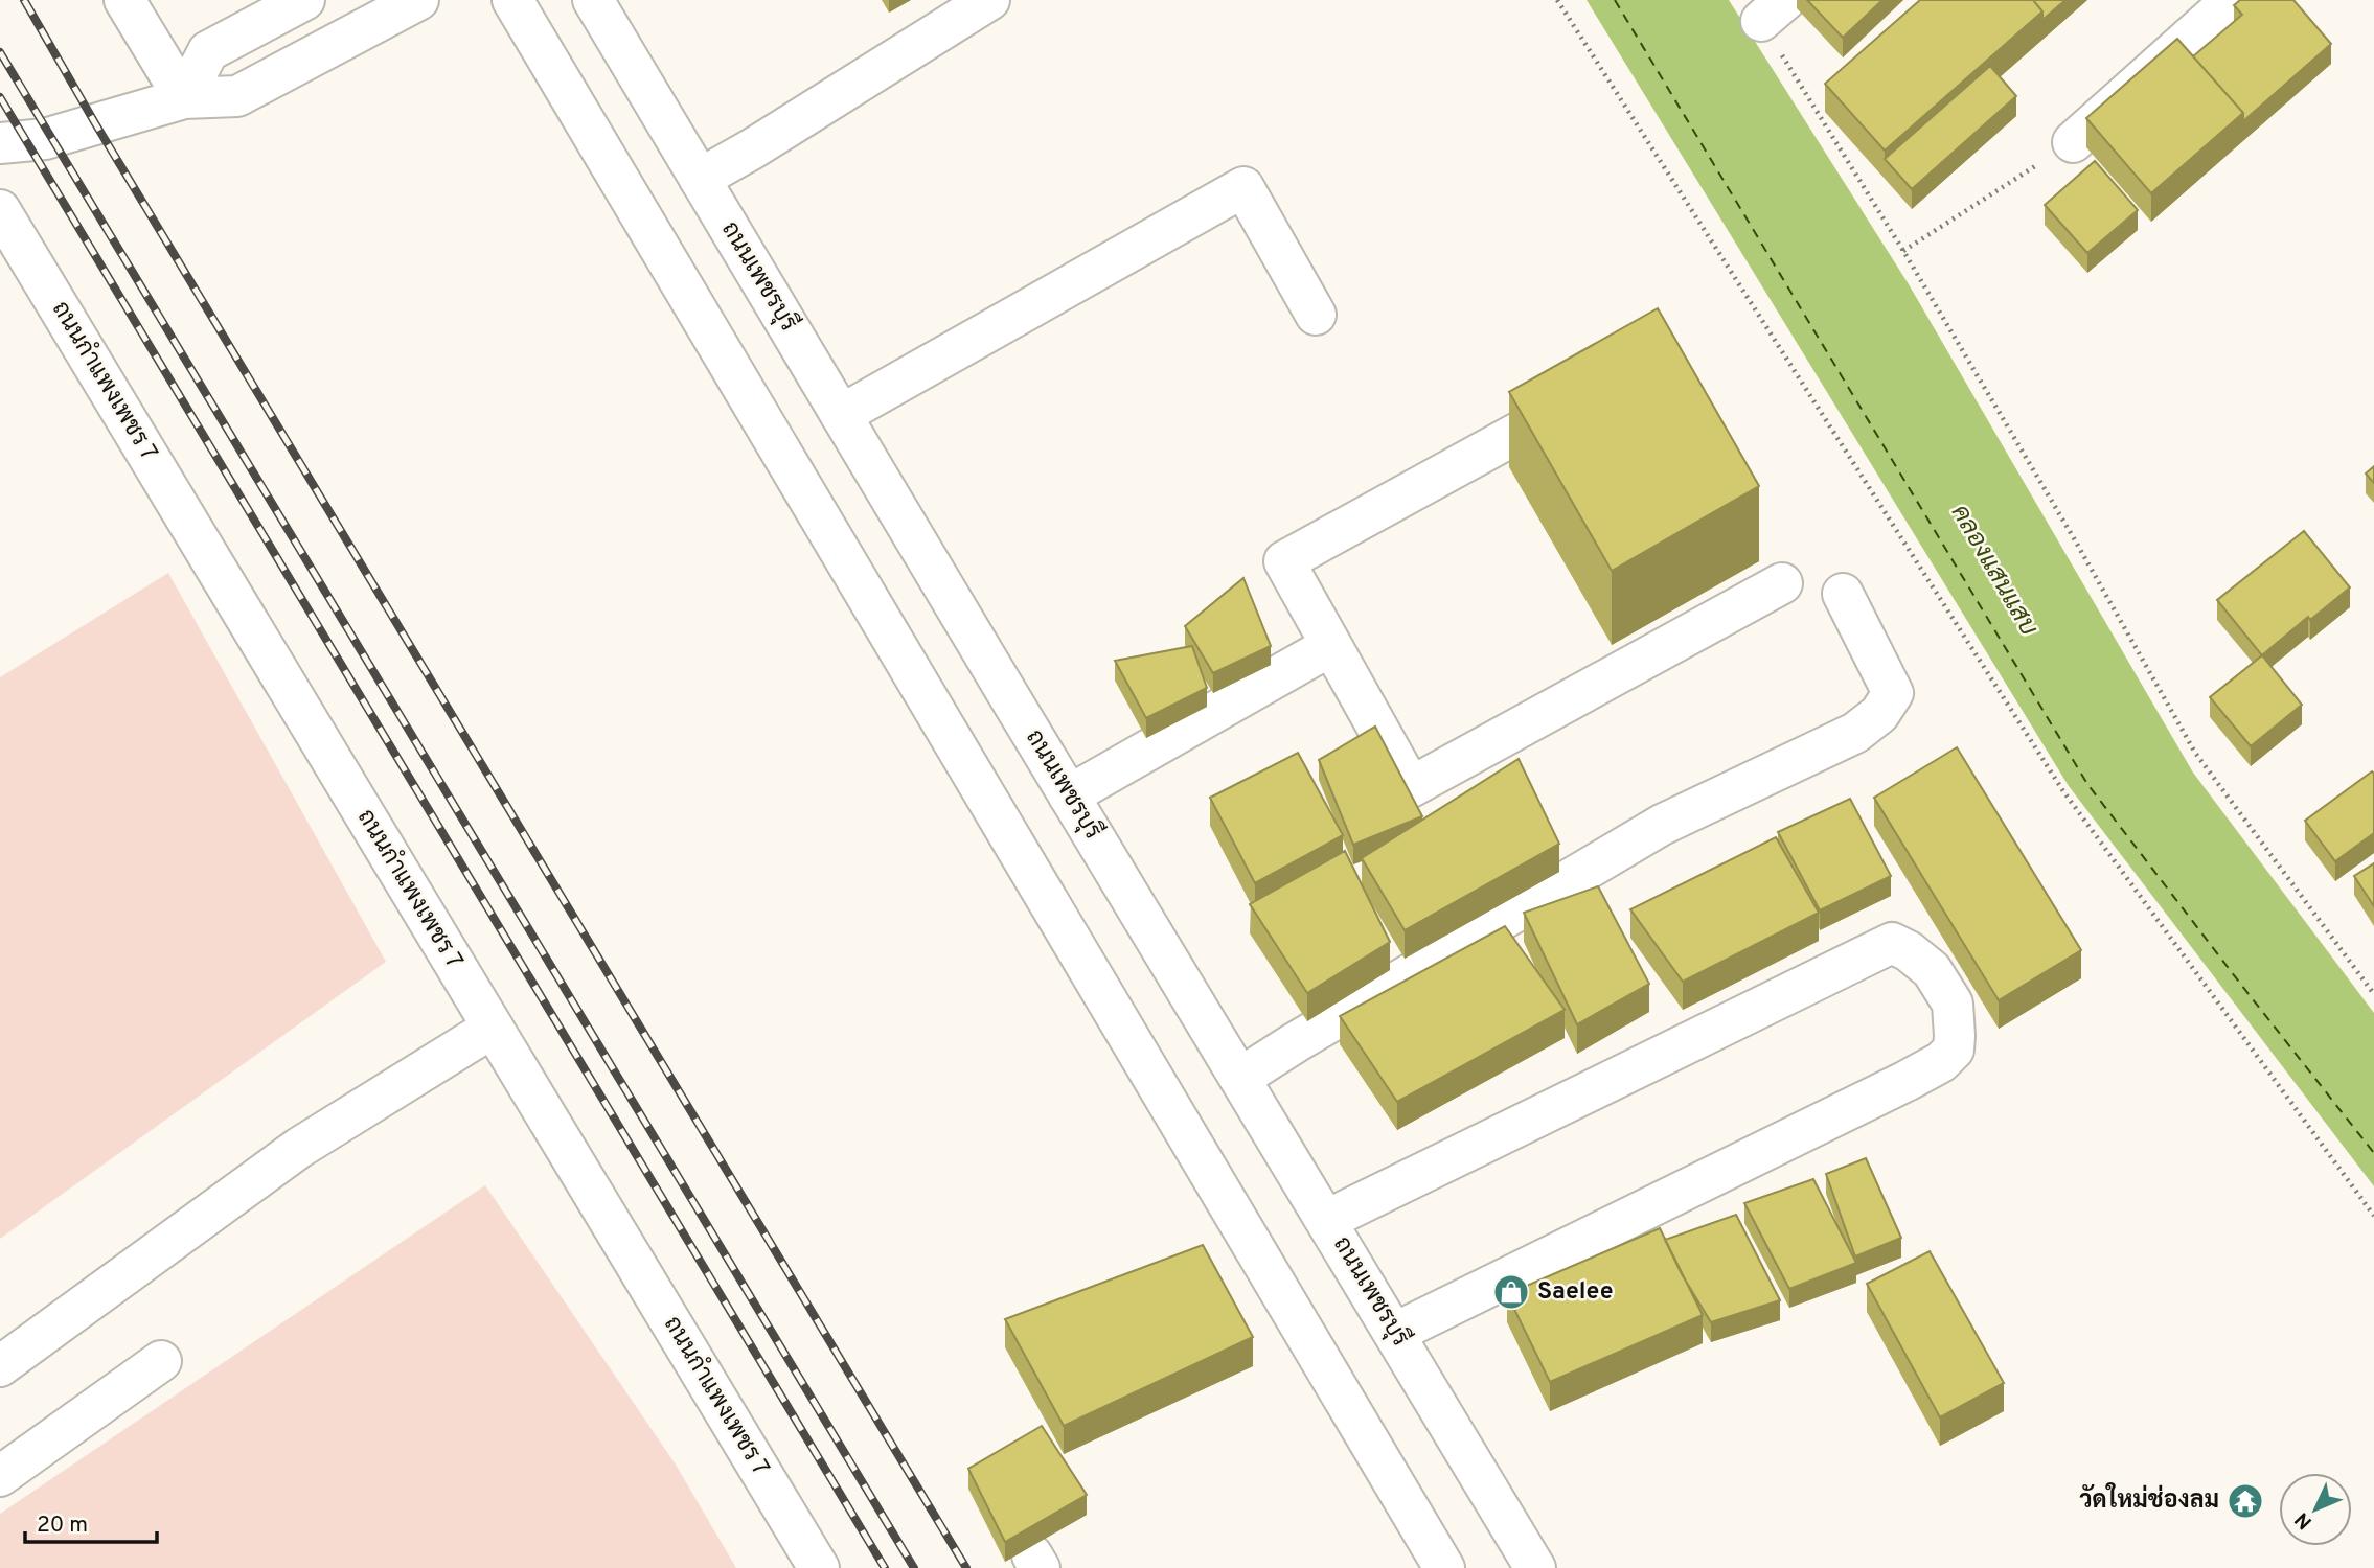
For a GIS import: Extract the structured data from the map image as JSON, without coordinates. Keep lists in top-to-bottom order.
{
  "streets": {
    "main road": ["ถนนเพชรบุรี", "ถนนกำแพงเพชร 7"]
  },
  "water": ["คลองแสนแสบ"],
  "places": {
    "shop": ["Saelee"],
    "temple": ["วัดใหม่ช่องลม"]
  },
  "scale_bar": "20 m",
  "north": "bottom left"
}
